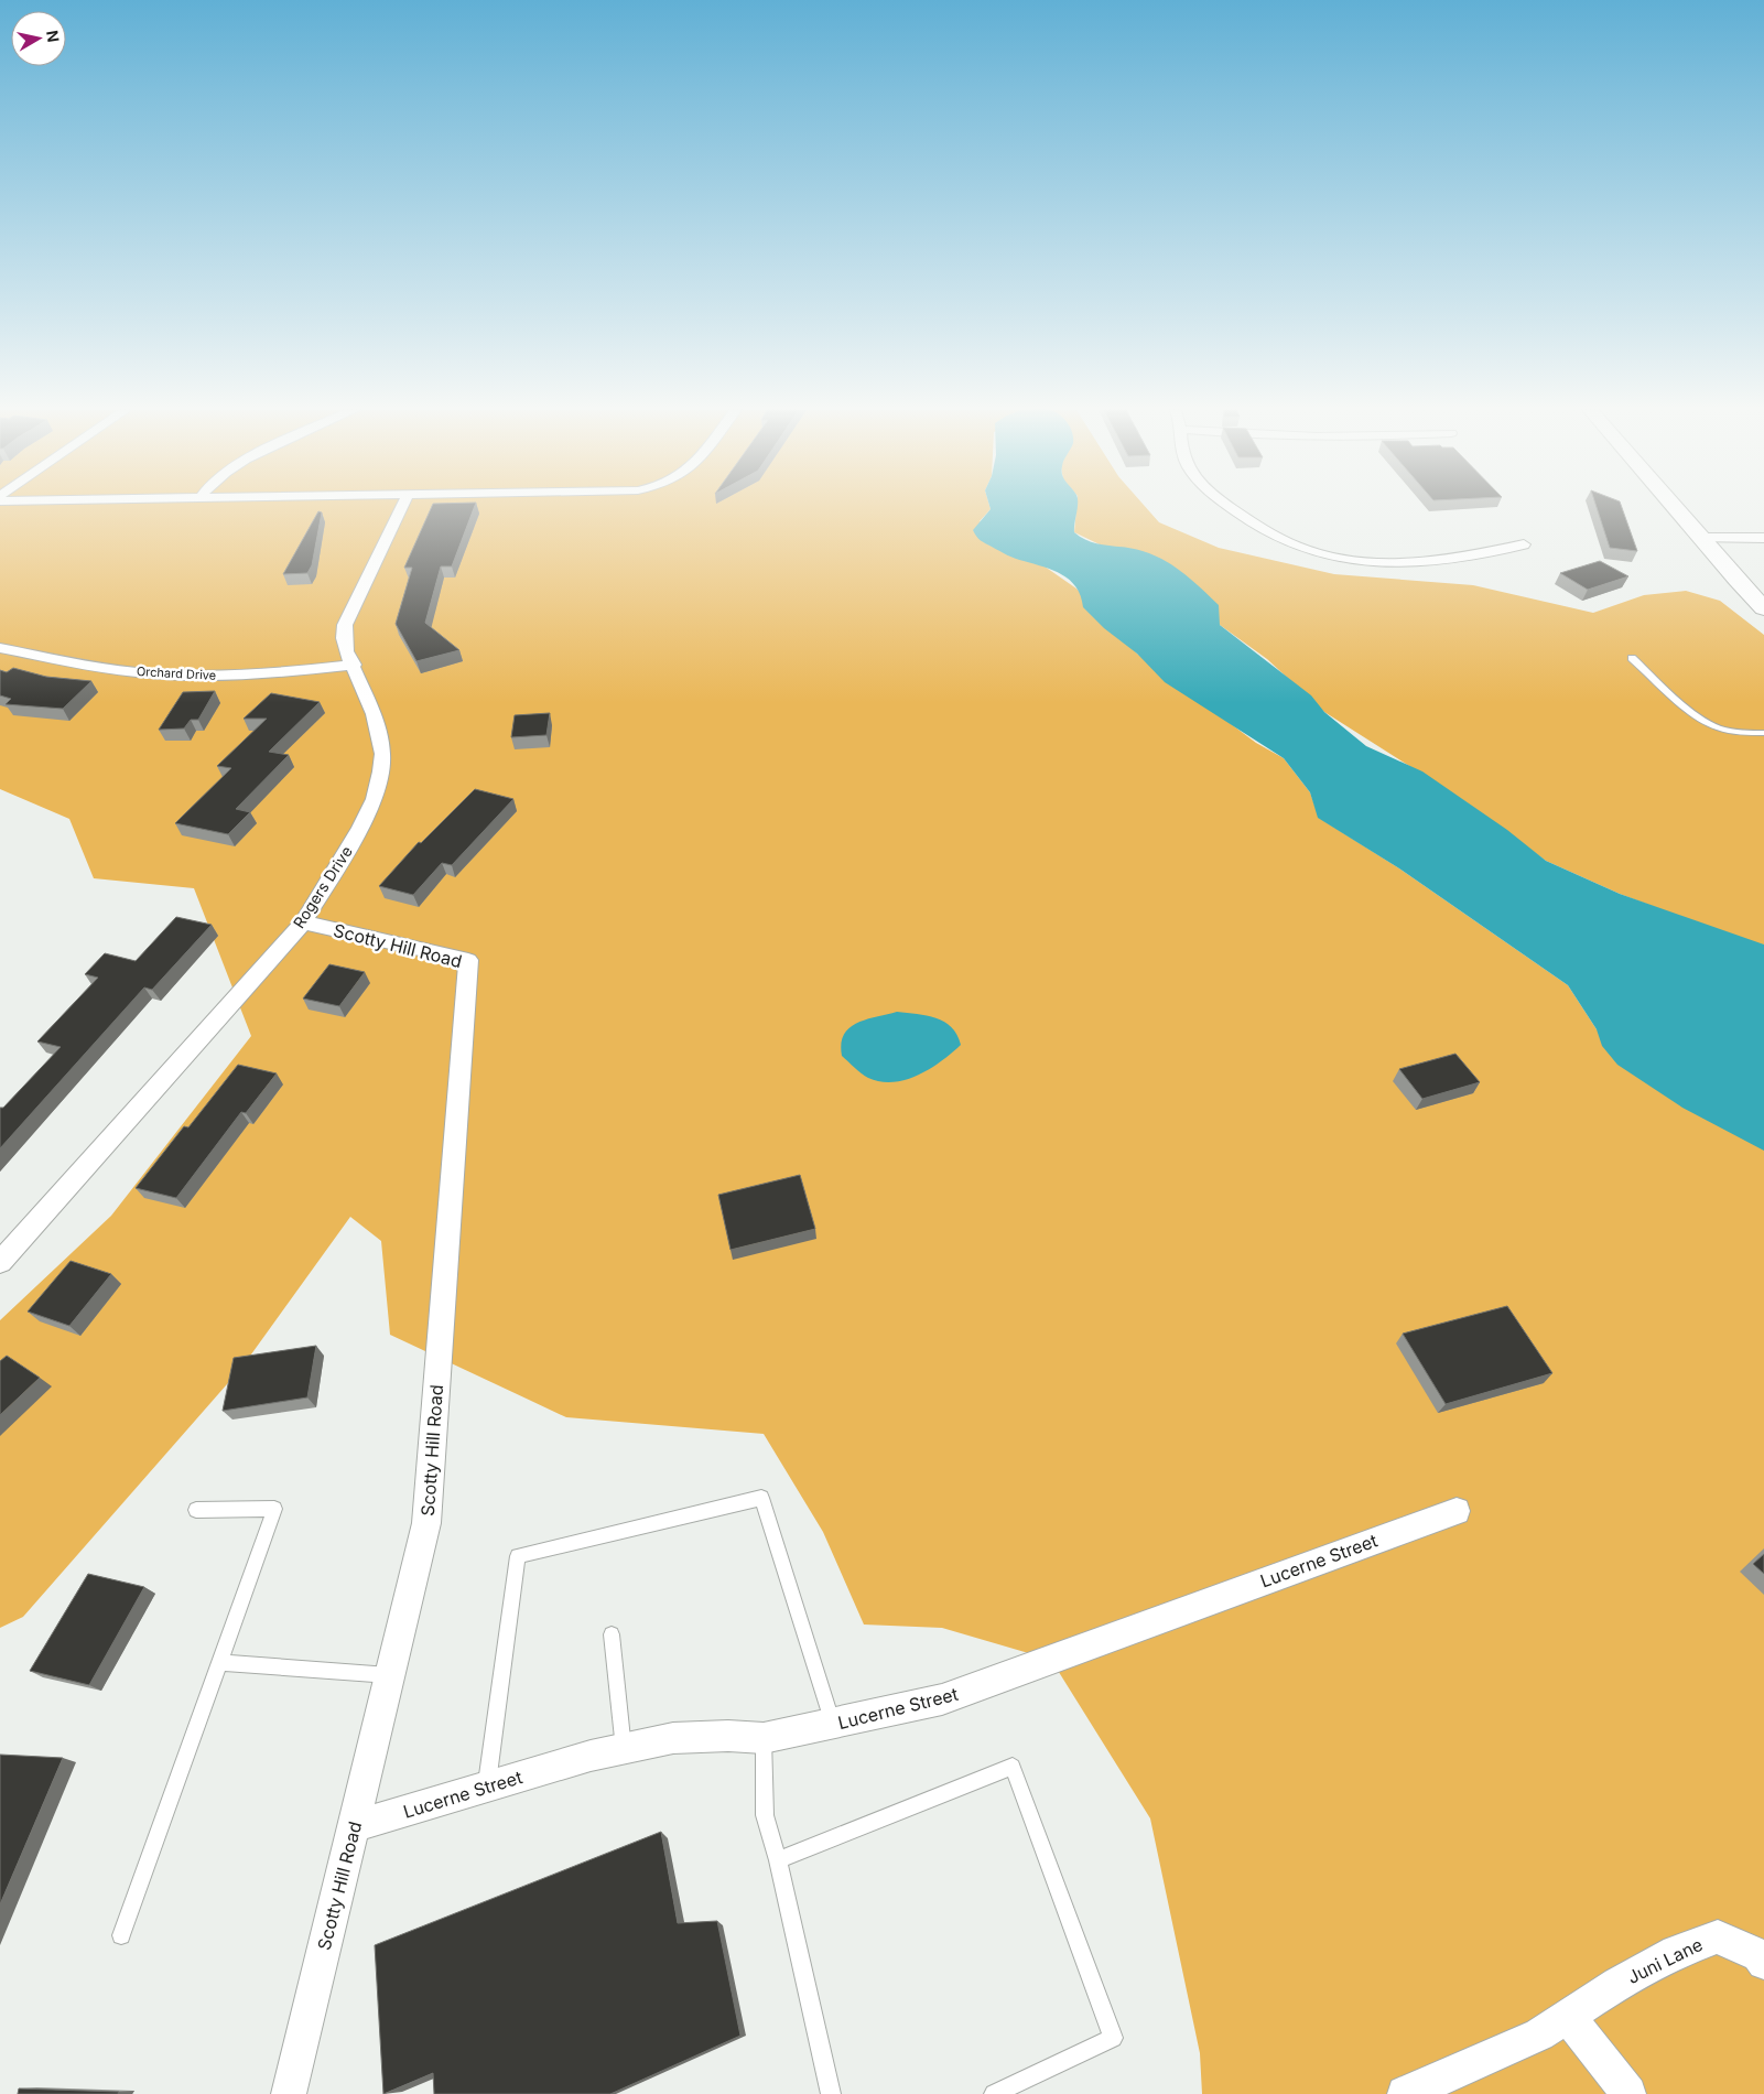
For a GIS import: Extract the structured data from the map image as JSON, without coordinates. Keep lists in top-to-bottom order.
{
  "streets": {
    "street": [
      "Orchard Drive",
      "Rogers Drive",
      "Scotty Hill Road",
      "Lucerne Street",
      "Juni Lane"
    ]
  },
  "crossings": [
    ["Orchard Drive", "Rogers Drive"],
    ["Rogers Drive", "Scotty Hill Road"],
    ["Scotty Hill Road", "Lucerne Street"]
  ],
  "north": "right"
}
